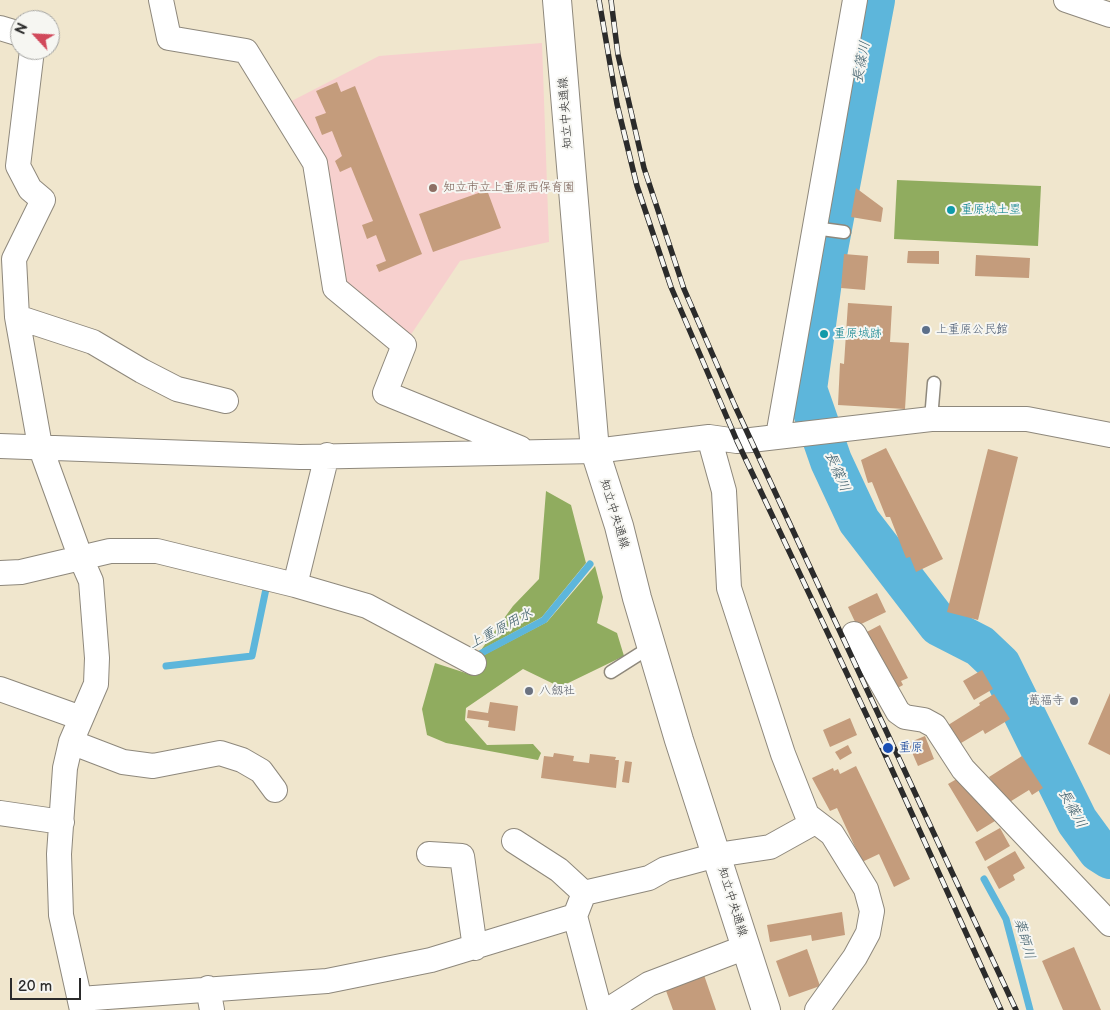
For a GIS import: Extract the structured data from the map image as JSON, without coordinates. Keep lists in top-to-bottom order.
{
  "streets": {
    "street": ["知立中央通線"]
  },
  "water": ["長篠川", "上重原用水", "薬師川"],
  "places": [
    "知立市立上重原西保育園",
    "重原城土塁",
    "上重原公民館",
    "重原城跡",
    "八劔社",
    "萬福寺",
    "重原"
  ],
  "scale_bar": "20 m",
  "north": "top left"
}
